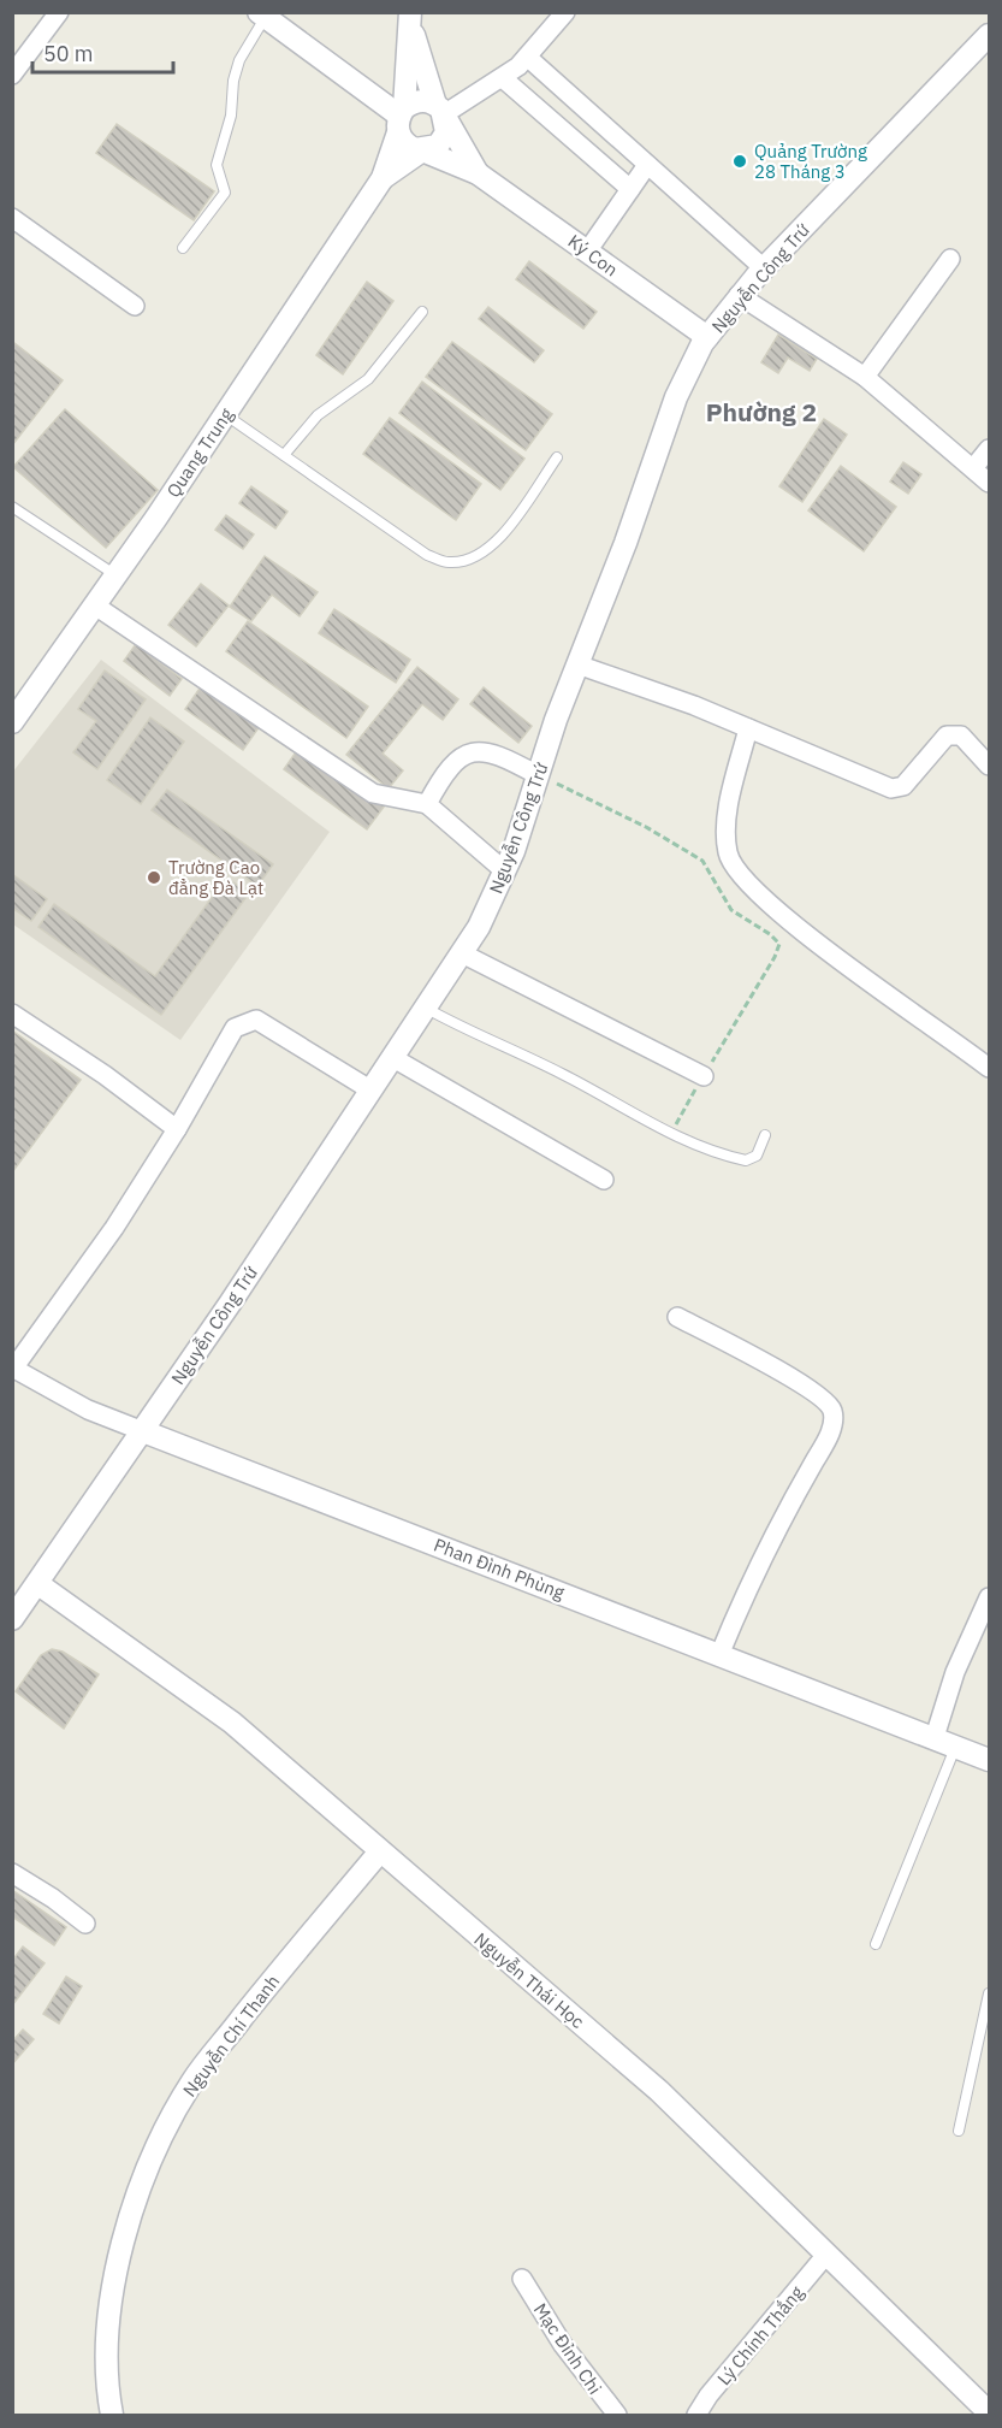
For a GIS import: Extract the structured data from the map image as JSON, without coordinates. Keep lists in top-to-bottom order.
{
  "streets": {
    "street": [
      "Ký Con",
      "Nguyễn Công Trứ",
      "Quang Trung",
      "Phan Đình Phùng",
      "Nguyễn Thái Học",
      "Nguyễn Chí Thanh",
      "Lý Chính Thắng",
      "Mạc Đỉnh Chi"
    ]
  },
  "crossings": [
    ["Ký Con", "Nguyễn Công Trứ"],
    ["Ký Con", "Quang Trung"],
    ["Nguyễn Công Trứ", "Phan Đình Phùng"],
    ["Nguyễn Công Trứ", "Nguyễn Thái Học"],
    ["Nguyễn Thái Học", "Nguyễn Chí Thanh"],
    ["Nguyễn Thái Học", "Lý Chính Thắng"]
  ],
  "districts": ["Phường 2"],
  "places": ["Quảng Trường 28 Tháng 3", "Trường Cao đẳng Đà Lạt"],
  "scale_bar": "50 m"
}
